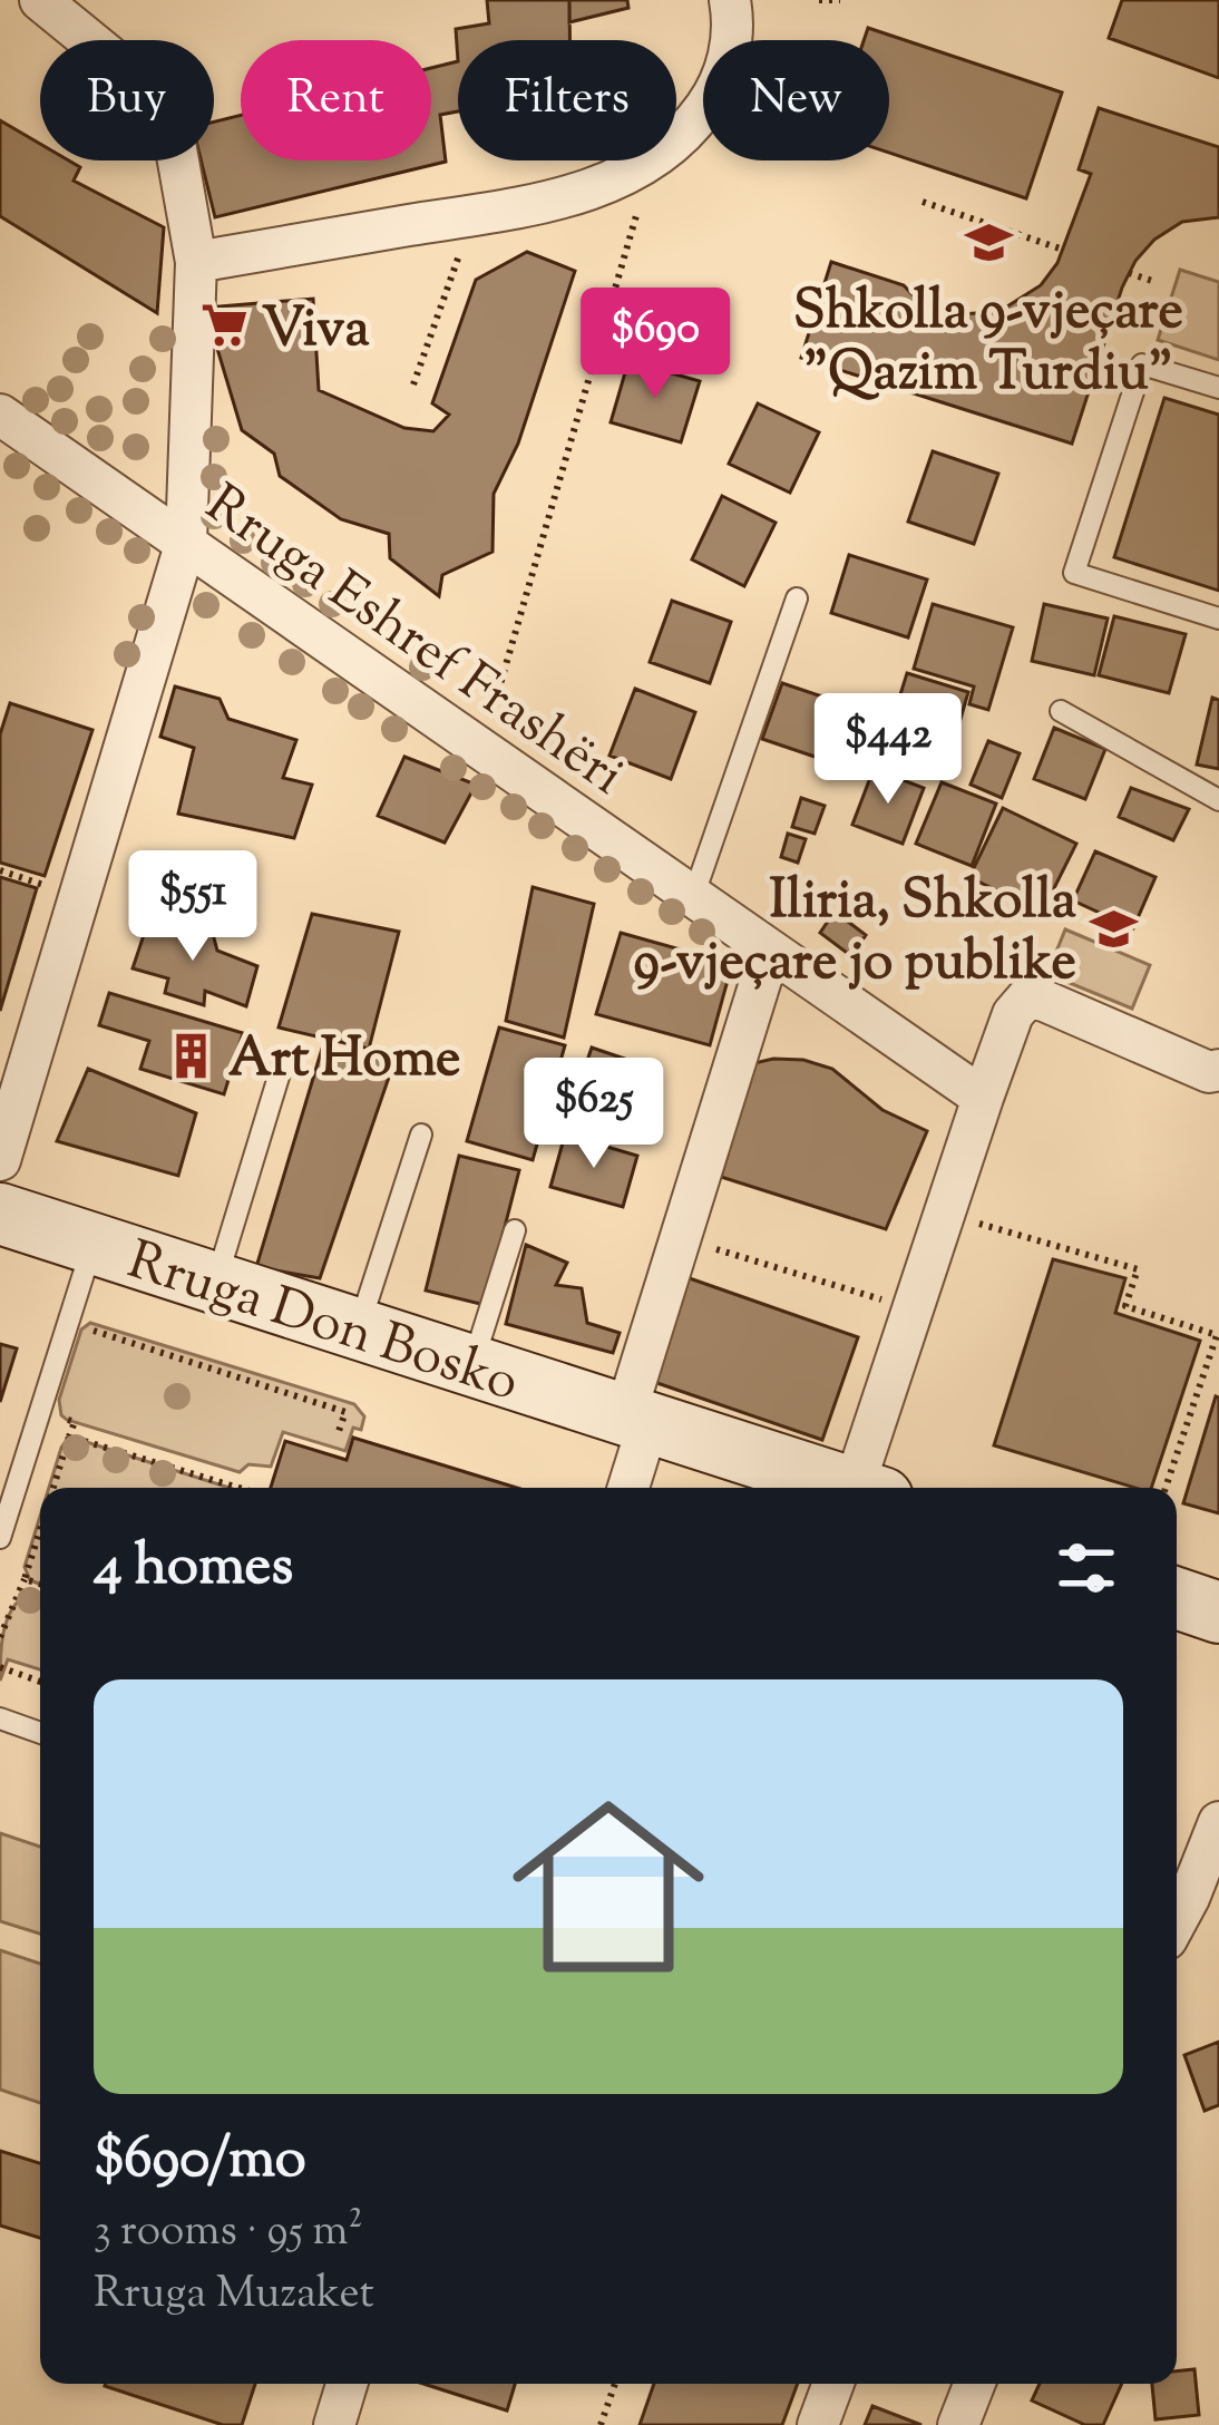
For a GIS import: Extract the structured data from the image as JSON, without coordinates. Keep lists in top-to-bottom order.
{
  "streets": {
    "main road": ["Rruga Don Bosko"],
    "street": ["Rruga Eshref Frashëri"]
  },
  "places": {
    "school or university": ["Shkolla 9-vjeçare \"Qazim Turdiu\"", "Iliria, Shkolla 9-vjeçare jo publike"],
    "supermarket": ["Viva"],
    "building": ["Art Home"]
  },
  "page": {
    "chip": [
      "Buy",
      "Rent",
      "Filters",
      "New"
    ],
    "price": [
      "$690",
      "$442",
      "$551",
      "$625"
    ],
    "heading": "4 homes",
    "list": [
      {
        "name": "$690/mo",
        "note": "3 rooms · 95 m² · Rruga Muzaket"
      }
    ]
  }
}
